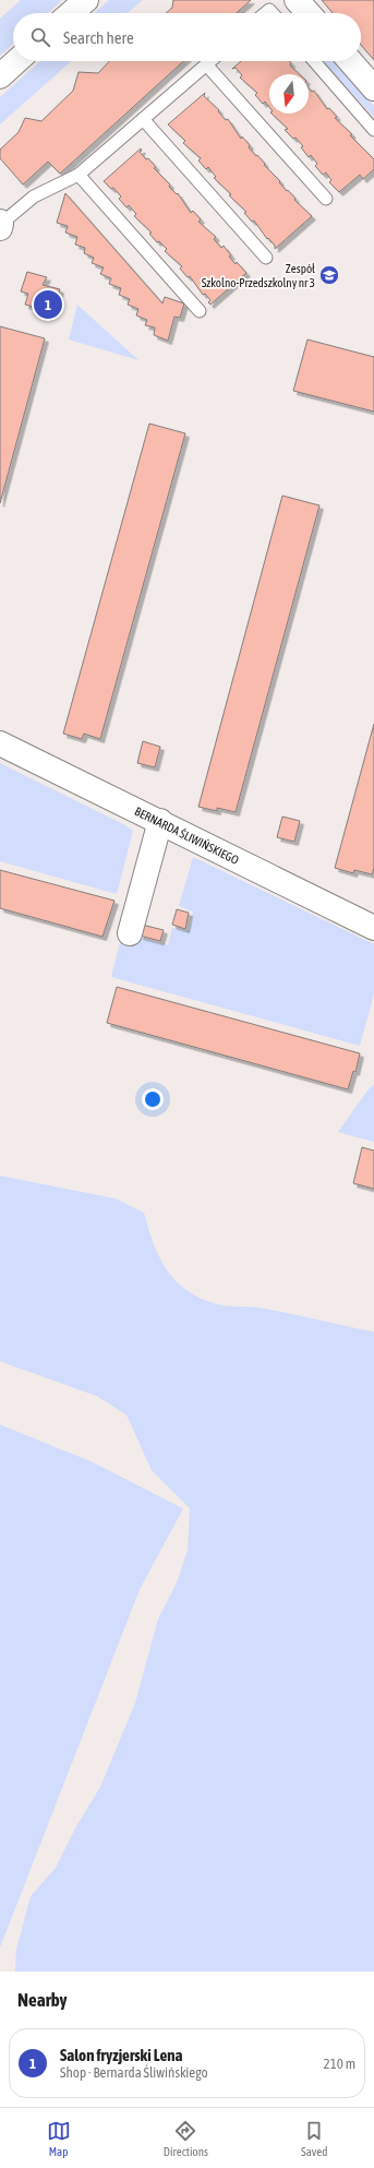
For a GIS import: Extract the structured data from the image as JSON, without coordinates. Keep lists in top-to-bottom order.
{
  "streets": {
    "street": ["BERNARDA ŚLIWIŃSKIEGO"]
  },
  "places": {
    "school or university": ["Zespół Szkolno-Przedszkolny nr 3"]
  },
  "north": "bottom",
  "page": {
    "search": "Search here",
    "pins": "1",
    "heading": "Nearby",
    "list": [
      {
        "mark": "1",
        "name": "Salon fryzjerski Lena",
        "note": "Shop · Bernarda Śliwińskiego",
        "value": "210 m"
      }
    ],
    "nav": ["Map", "Directions", "Saved"]
  }
}
